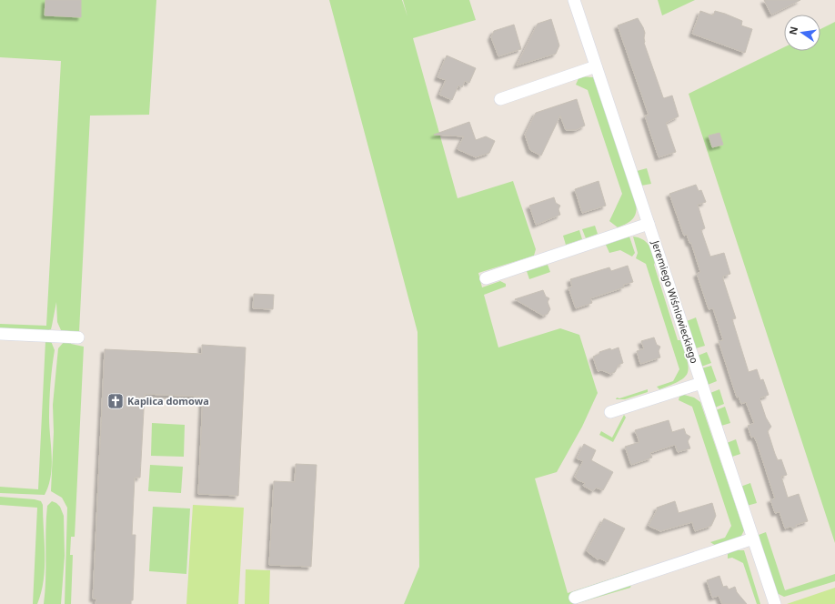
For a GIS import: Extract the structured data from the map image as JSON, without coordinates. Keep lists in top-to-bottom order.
{
  "streets": {
    "street": ["Jeremiego Wiśniowieckiego"]
  },
  "places": {
    "church": ["Kaplica domowa"]
  },
  "north": "left"
}
